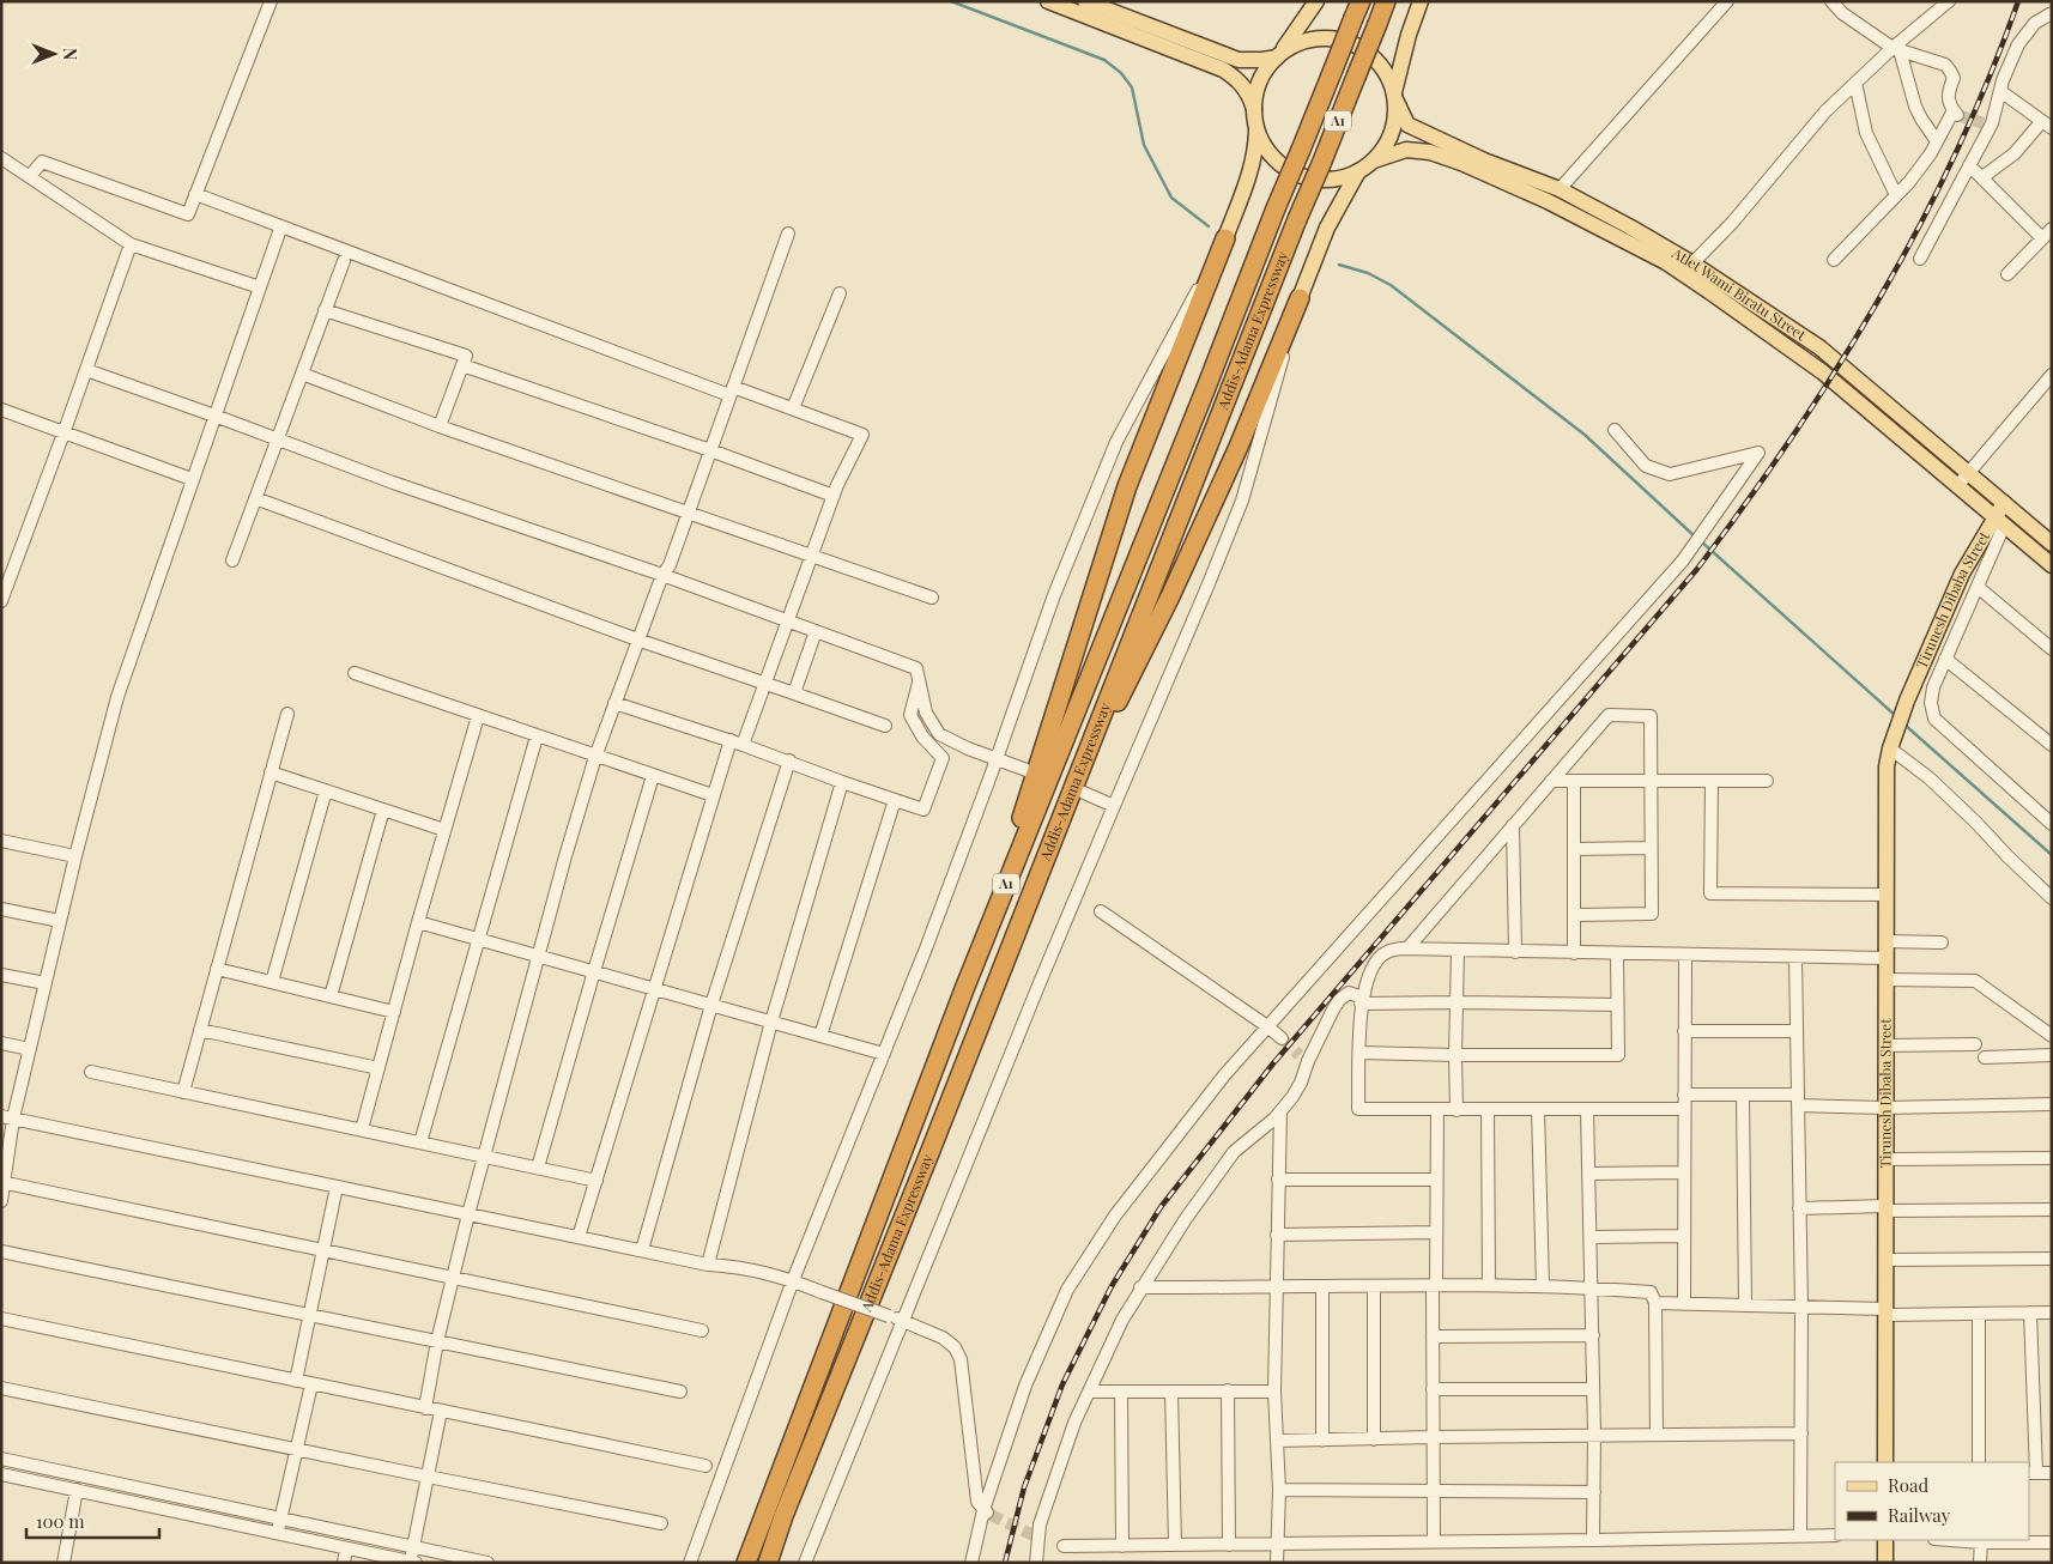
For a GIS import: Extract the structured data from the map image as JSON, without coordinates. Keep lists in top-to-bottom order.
{
  "streets": {
    "highway": ["A1", "Addis-Adama Expressway"],
    "main road": ["Atlet Wami Biratu Street", "Tirunesh Dibaba Street"]
  },
  "crossings": [
    ["Atlet Wami Biratu Street", "Tirunesh Dibaba Street"]
  ],
  "legend": ["Road", "Railway"],
  "scale_bar": "100 m",
  "north": "right"
}
